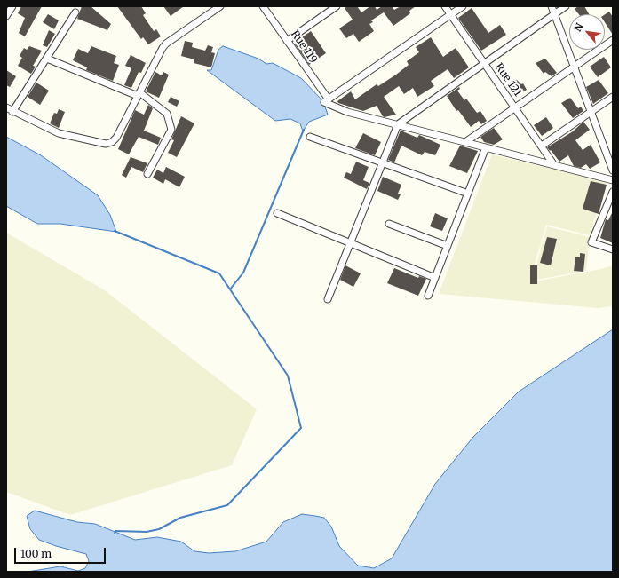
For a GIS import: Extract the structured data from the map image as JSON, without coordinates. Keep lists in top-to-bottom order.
{
  "streets": {
    "street": ["Rue 119", "Rue 121"]
  },
  "scale_bar": "100 m",
  "north": "top left"
}
